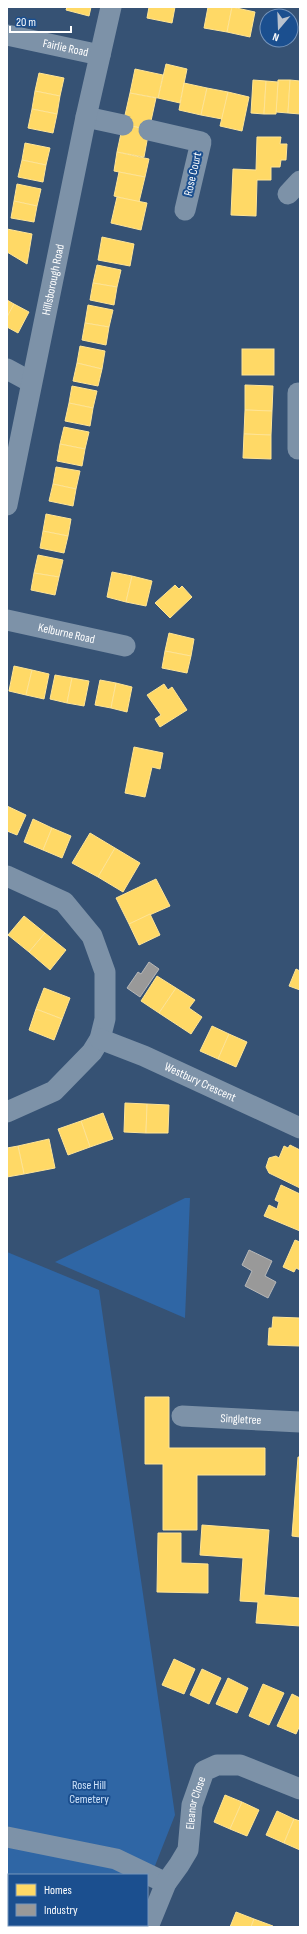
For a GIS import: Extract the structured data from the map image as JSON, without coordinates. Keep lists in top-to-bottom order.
{
  "streets": {
    "street": [
      "Fairlie Road",
      "Rose Court",
      "Hillsborough Road",
      "Kelburne Road",
      "Westbury Crescent",
      "Singletree",
      "Eleanor Close"
    ]
  },
  "crossings": [
    ["Fairlie Road", "Hillsborough Road"]
  ],
  "parks": ["Rose Hill Cemetery"],
  "legend": ["Homes", "Industry"],
  "scale_bar": "20 m",
  "north": "bottom"
}
